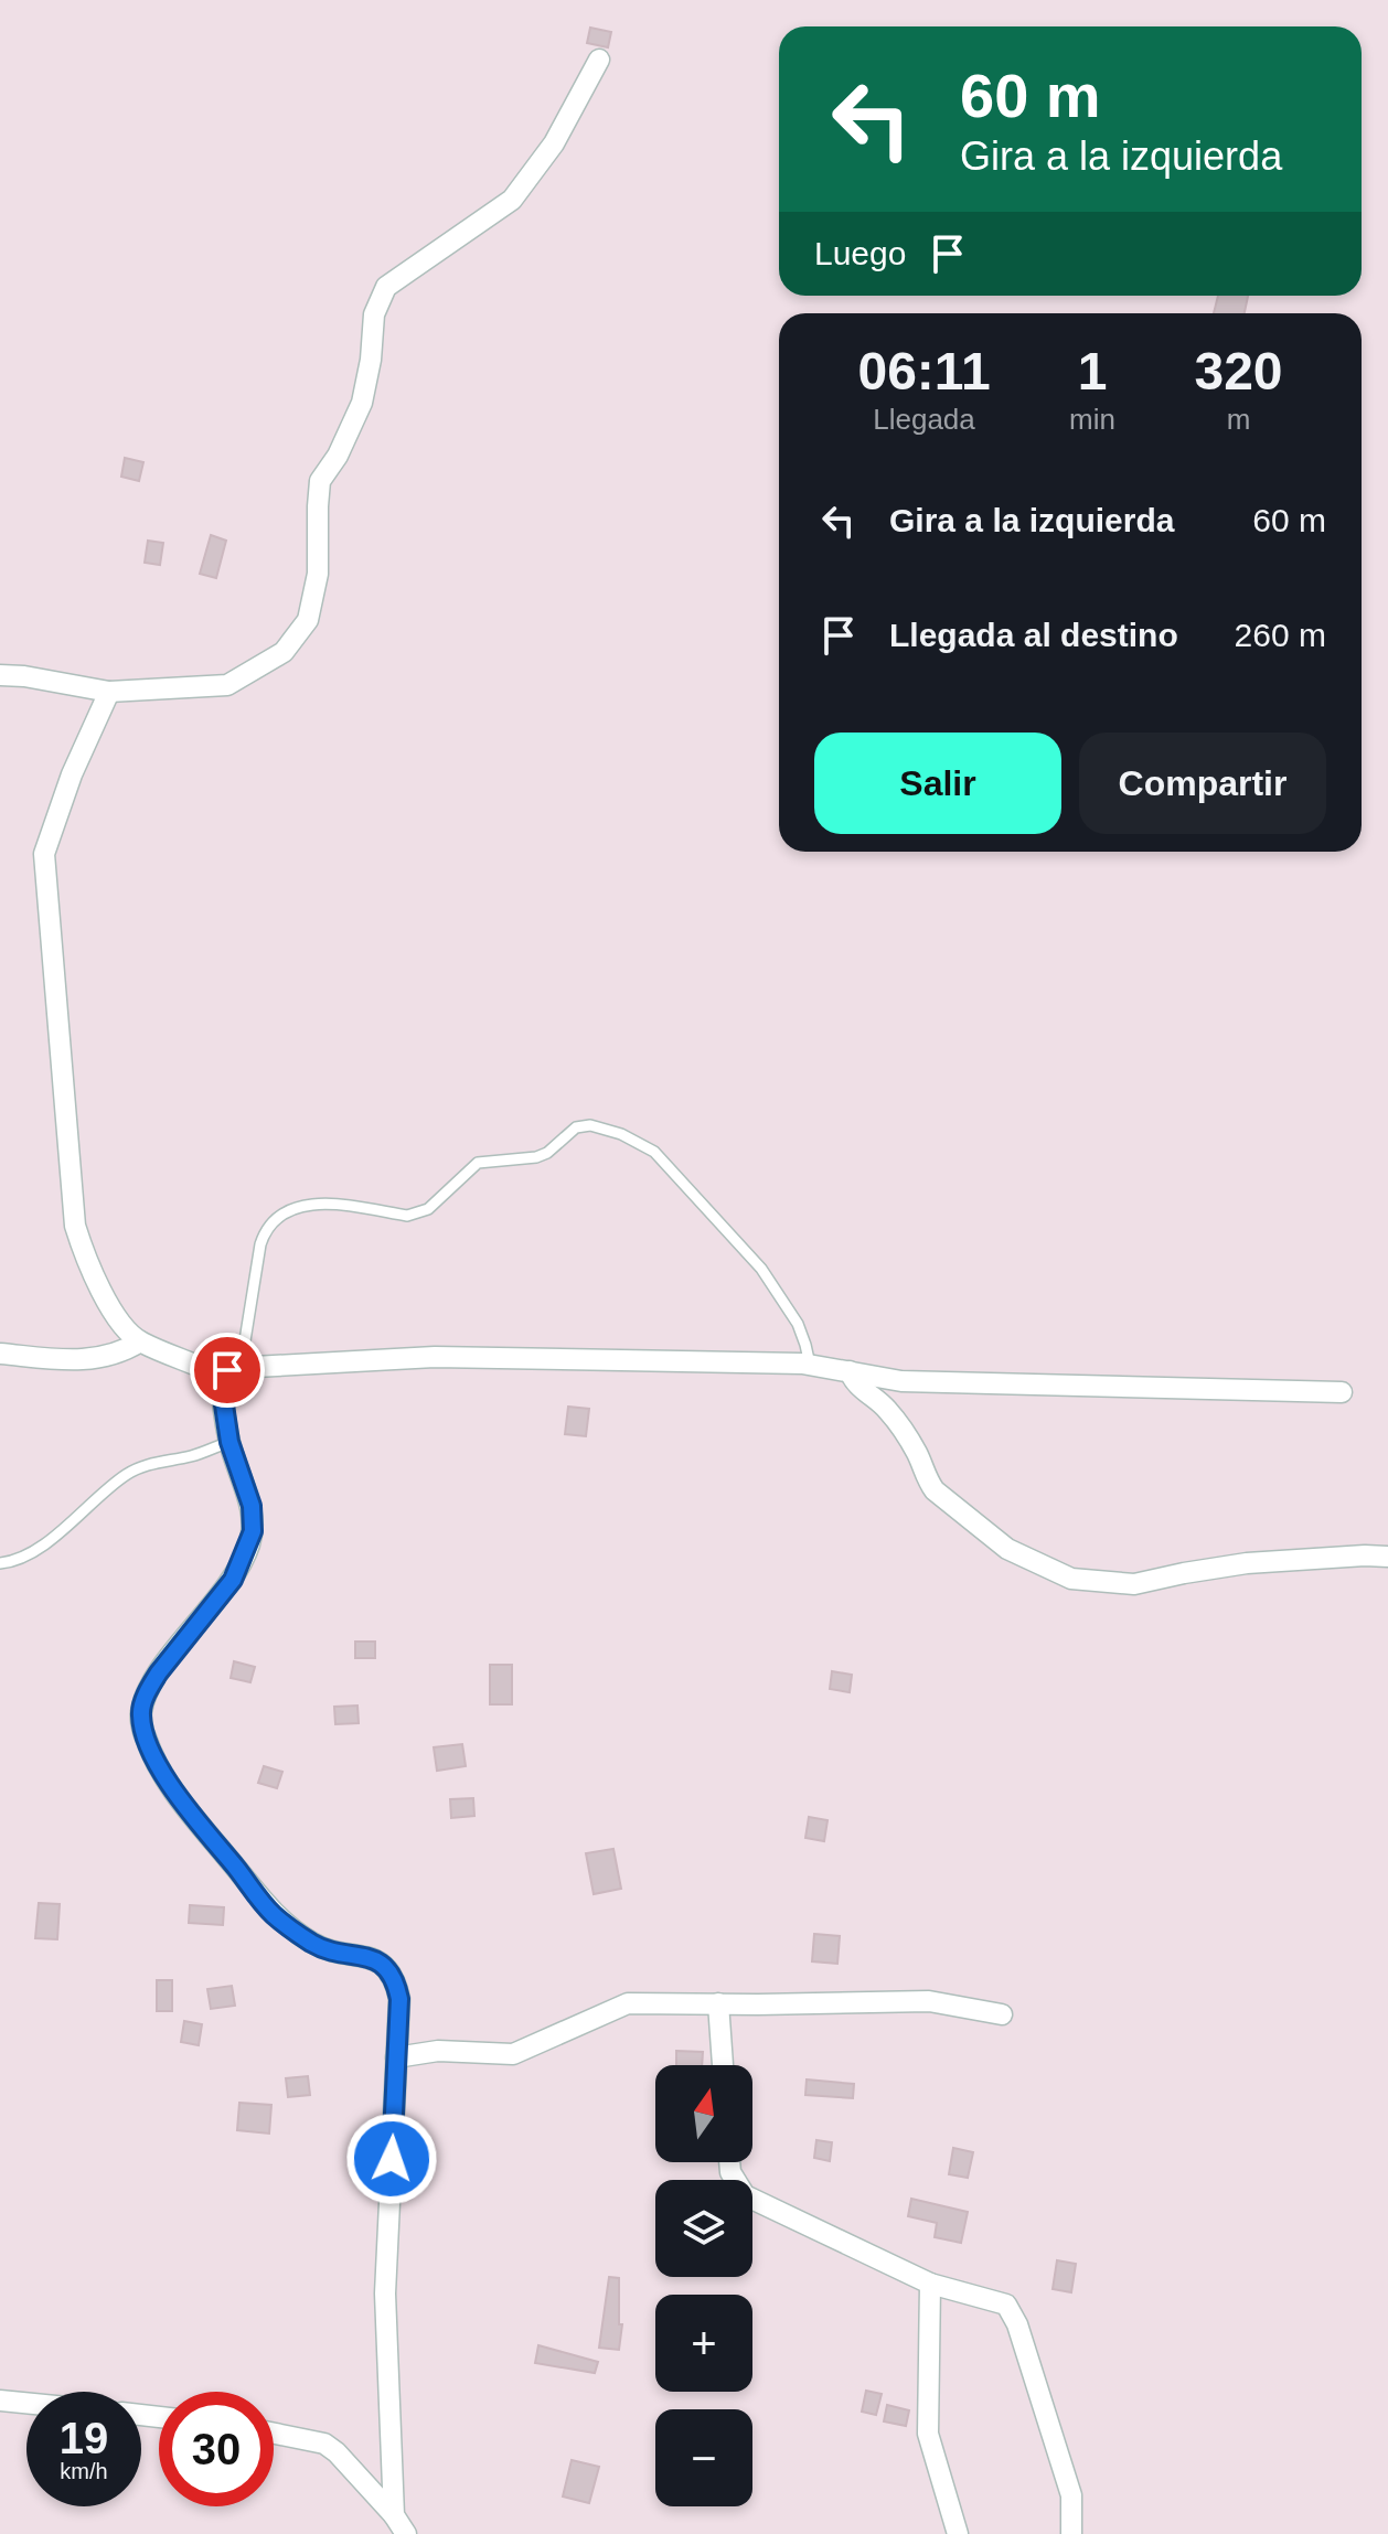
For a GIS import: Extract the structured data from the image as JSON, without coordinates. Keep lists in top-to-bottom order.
{
  "north": "top",
  "page": {
    "turn": ["60 m", "Gira a la izquierda"],
    "then": "Luego",
    "eta": [
      "06:11",
      "Llegada",
      "1",
      "min",
      "320",
      "m"
    ],
    "list": [
      {
        "name": "Gira a la izquierda",
        "value": "60 m"
      },
      {
        "name": "Llegada al destino",
        "value": "260 m"
      }
    ],
    "buttons": ["Salir", "Compartir"],
    "map_buttons": ["+", "−"],
    "speed": "19 km/h",
    "limit": "30"
  }
}
